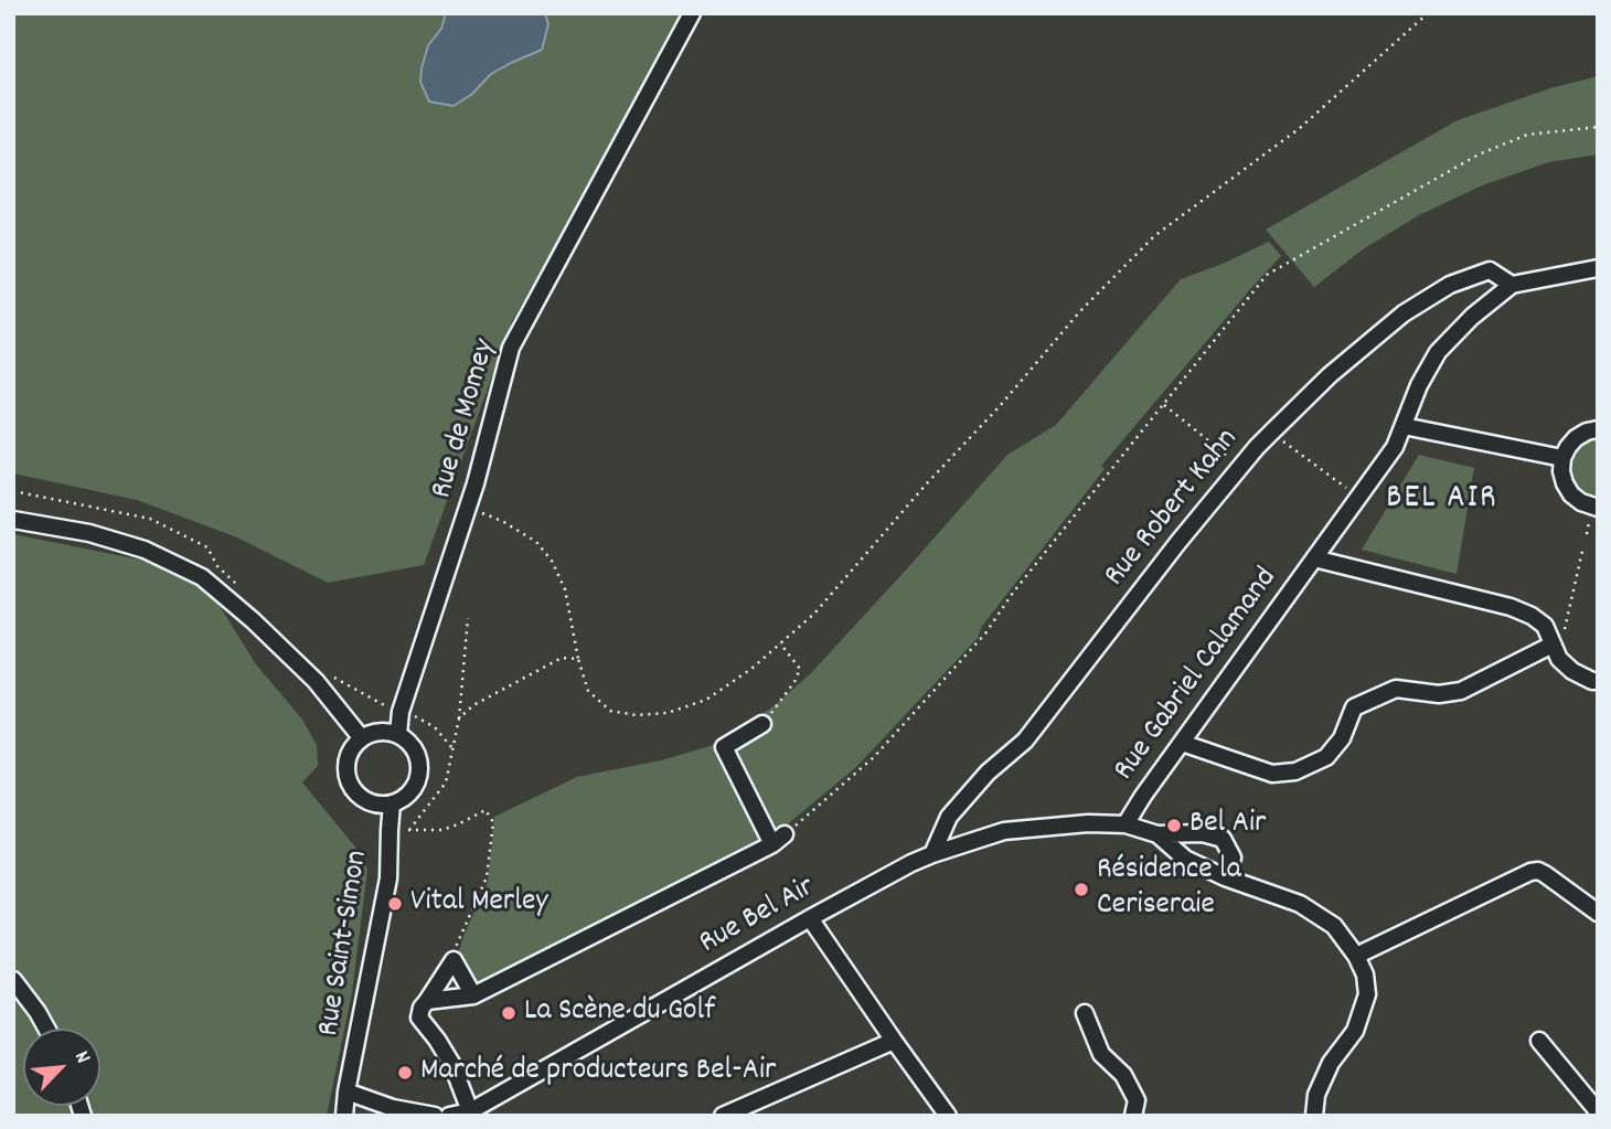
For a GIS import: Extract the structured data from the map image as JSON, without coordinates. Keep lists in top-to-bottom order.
{
  "streets": {
    "street": [
      "Rue de Momey",
      "Rue Robert Kahn",
      "Rue Gabriel Calamand",
      "Rue Bel Air",
      "Rue Saint-Simon"
    ]
  },
  "crossings": [
    ["Rue de Momey", "Rue Saint-Simon"],
    ["Rue Robert Kahn", "Rue Gabriel Calamand"],
    ["Rue Robert Kahn", "Rue Bel Air"],
    ["Rue Gabriel Calamand", "Rue Bel Air"]
  ],
  "districts": ["BEL AIR"],
  "places": [
    "Bel Air",
    "Résidence la Ceriseraie",
    "Vital Merley",
    "La Scène du Golf",
    "Marché de producteurs Bel-Air"
  ],
  "north": "top right"
}
